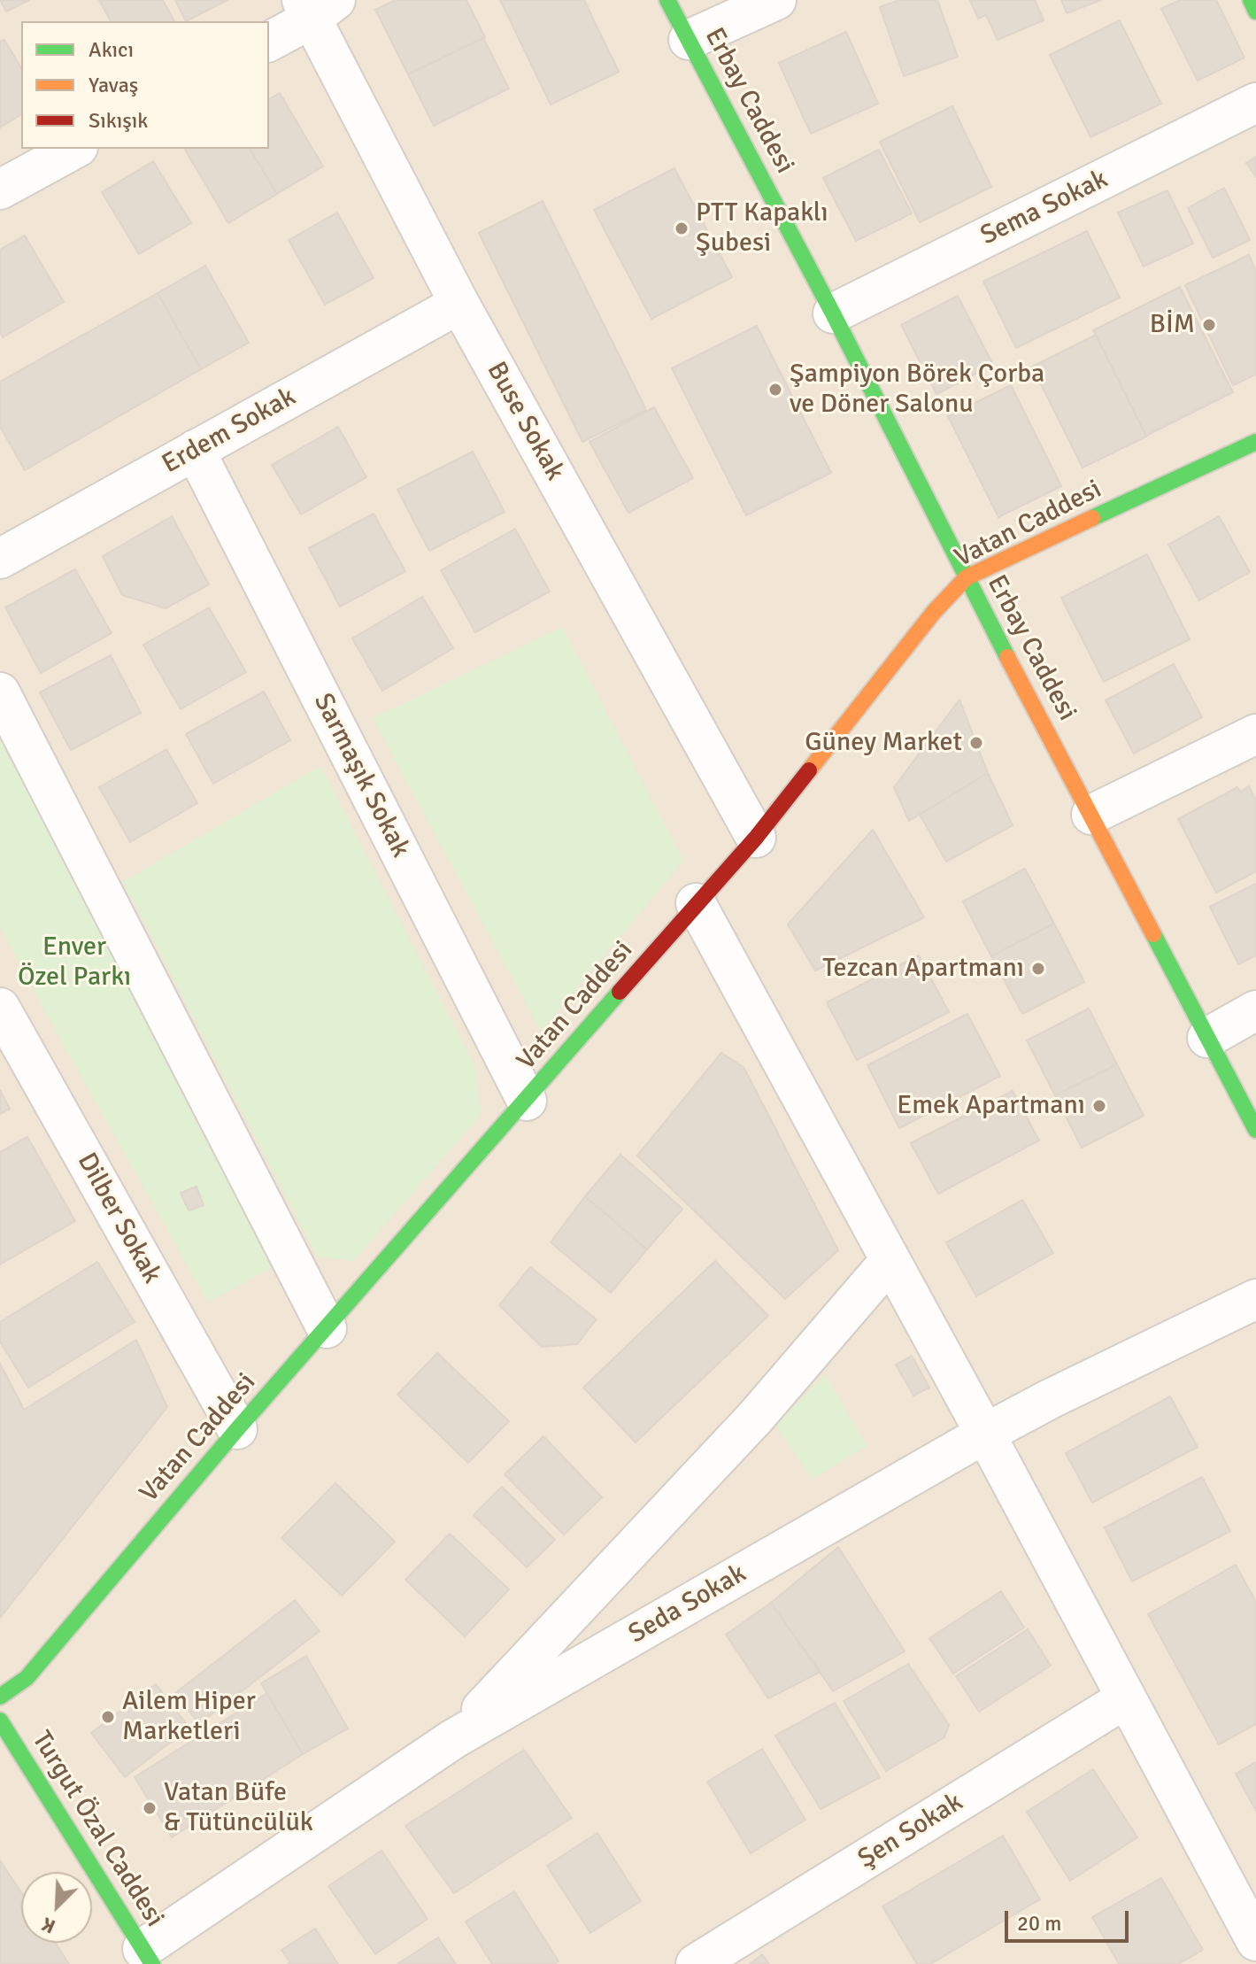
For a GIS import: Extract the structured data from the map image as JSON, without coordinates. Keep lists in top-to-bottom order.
{
  "streets": {
    "street": [
      "Erbay Caddesi",
      "Sema Sokak",
      "Buse Sokak",
      "Erdem Sokak",
      "Vatan Caddesi",
      "Sarmaşık Sokak",
      "Dilber Sokak",
      "Seda Sokak",
      "Turgut Özal Caddesi",
      "Şen Sokak"
    ]
  },
  "crossings": [
    ["Erbay Caddesi", "Sema Sokak"],
    ["Erbay Caddesi", "Vatan Caddesi"],
    ["Buse Sokak", "Erdem Sokak"],
    ["Buse Sokak", "Vatan Caddesi"],
    ["Erdem Sokak", "Sarmaşık Sokak"],
    ["Vatan Caddesi", "Sarmaşık Sokak"],
    ["Vatan Caddesi", "Dilber Sokak"],
    ["Seda Sokak", "Turgut Özal Caddesi"]
  ],
  "parks": ["Enver Özel Parkı"],
  "places": [
    "PTT Kapaklı Şubesi",
    "BİM",
    "Şampiyon Börek Çorba ve Döner Salonu",
    "Güney Market",
    "Tezcan Apartmanı",
    "Emek Apartmanı",
    "Ailem Hiper Marketleri",
    "Vatan Büfe & Tütüncülük"
  ],
  "legend": ["Akıcı", "Yavaş", "Sıkışık"],
  "scale_bar": "20 m",
  "north": "bottom left"
}
